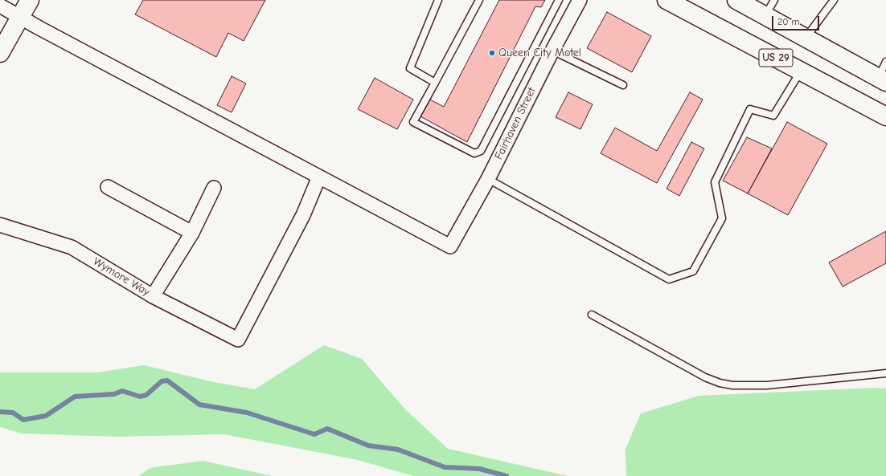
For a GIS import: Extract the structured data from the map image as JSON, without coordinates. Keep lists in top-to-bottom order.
{
  "streets": {
    "main road": ["US 29"],
    "street": ["Fairhaven Street", "Wymore Way"]
  },
  "crossings": [
    ["Fairhaven Street", "Wymore Way"]
  ],
  "places": ["Queen City Motel"],
  "scale_bar": "20 m"
}
